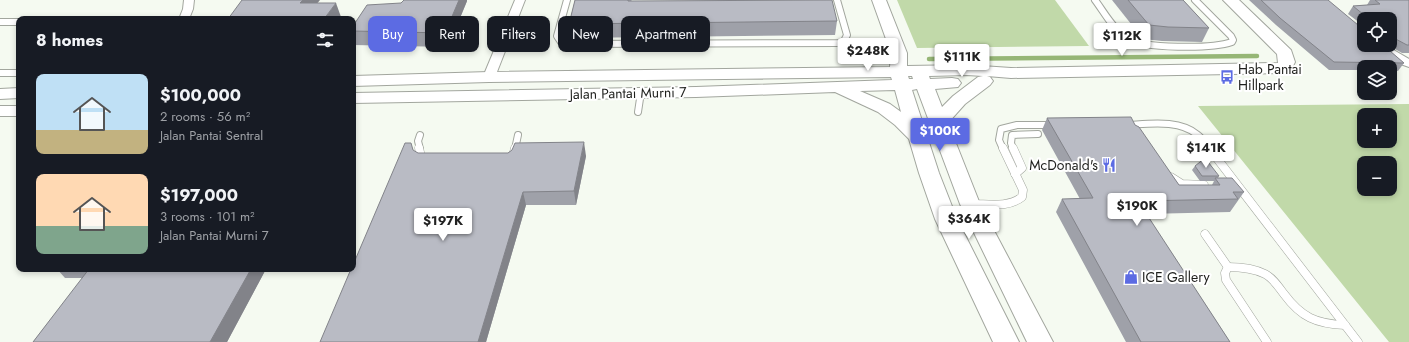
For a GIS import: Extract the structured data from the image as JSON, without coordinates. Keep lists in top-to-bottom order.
{
  "streets": {
    "main road": ["Jalan Pantai Murni 7"]
  },
  "places": {
    "bus stop": ["Hab Pantai Hillpark"],
    "restaurant": ["McDonald's"],
    "shop": ["ICE Gallery"]
  },
  "page": {
    "map_buttons": ["+", "−"],
    "chip": [
      "Buy",
      "Rent",
      "Filters",
      "New",
      "Apartment"
    ],
    "heading": "8 homes",
    "price": [
      "$112K",
      "$248K",
      "$111K",
      "$100K",
      "$141K",
      "$190K",
      "$364K",
      "$197K"
    ],
    "list": [
      {
        "name": "$100,000",
        "note": "2 rooms · 56 m² · Jalan Pantai Sentral"
      },
      {
        "name": "$197,000",
        "note": "3 rooms · 101 m² · Jalan Pantai Murni 7"
      }
    ]
  }
}
